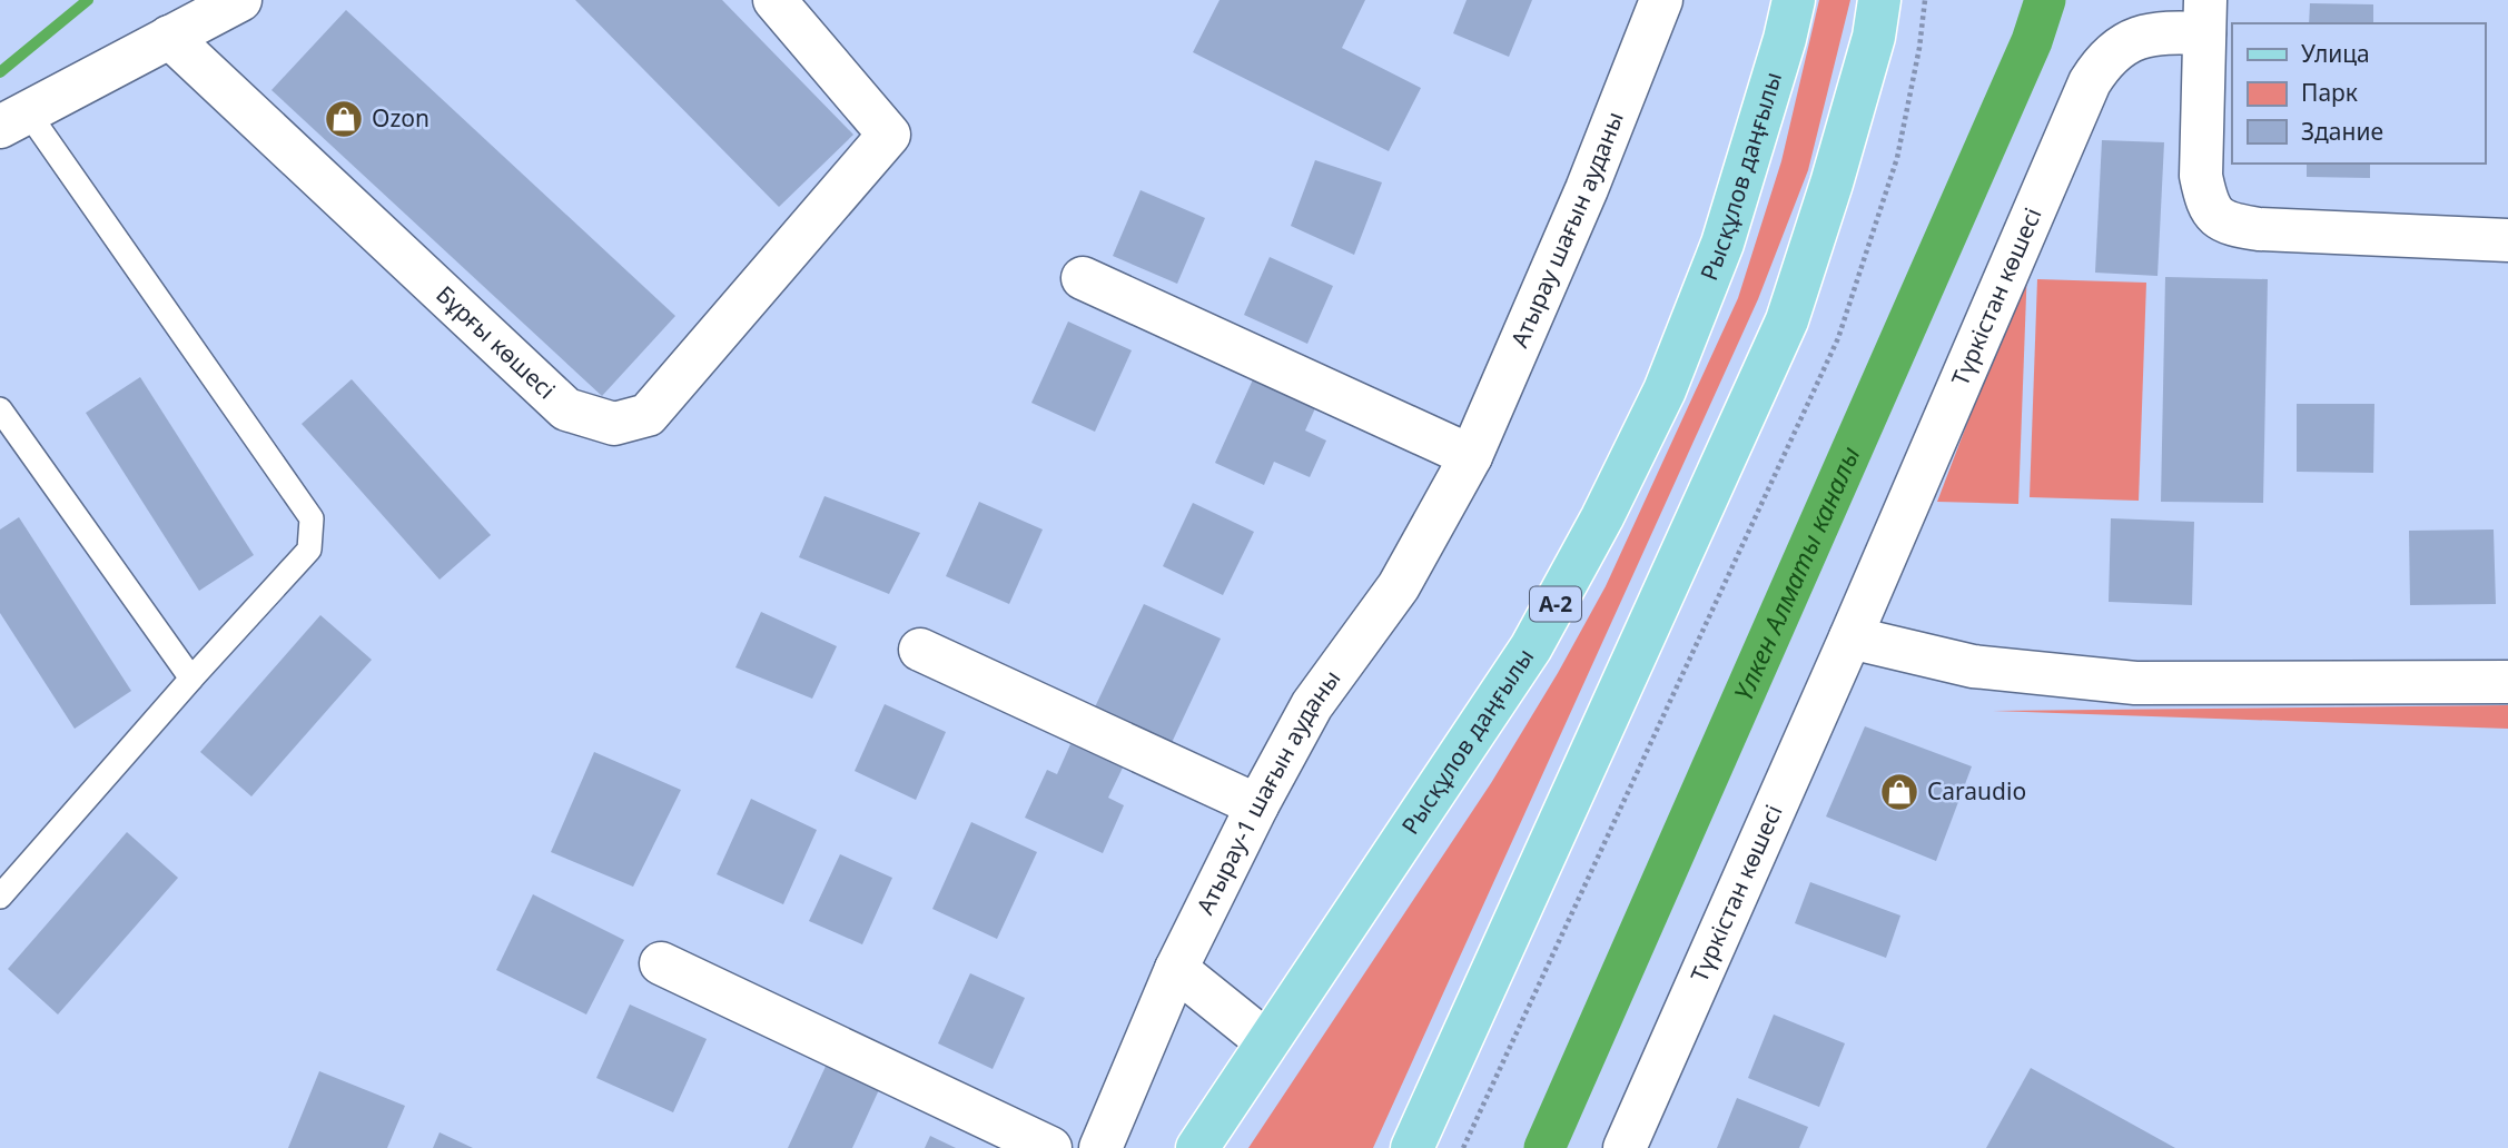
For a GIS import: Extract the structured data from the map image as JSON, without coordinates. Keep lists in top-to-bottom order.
{
  "streets": {
    "main road": ["Рысқұлов даңғылы", "A-2"],
    "street": [
      "Атырау шағын ауданы",
      "Түркістан көшесі",
      "Бұрғы көшесі",
      "Атырау-1 шағын ауданы"
    ]
  },
  "crossings": [
    ["Атырау шағын ауданы", "Атырау-1 шағын ауданы"]
  ],
  "water": ["Үлкен Алматы каналы"],
  "places": {
    "shop": ["Ozon", "Caraudio"]
  },
  "legend": ["Улица", "Парк", "Здание"]
}
